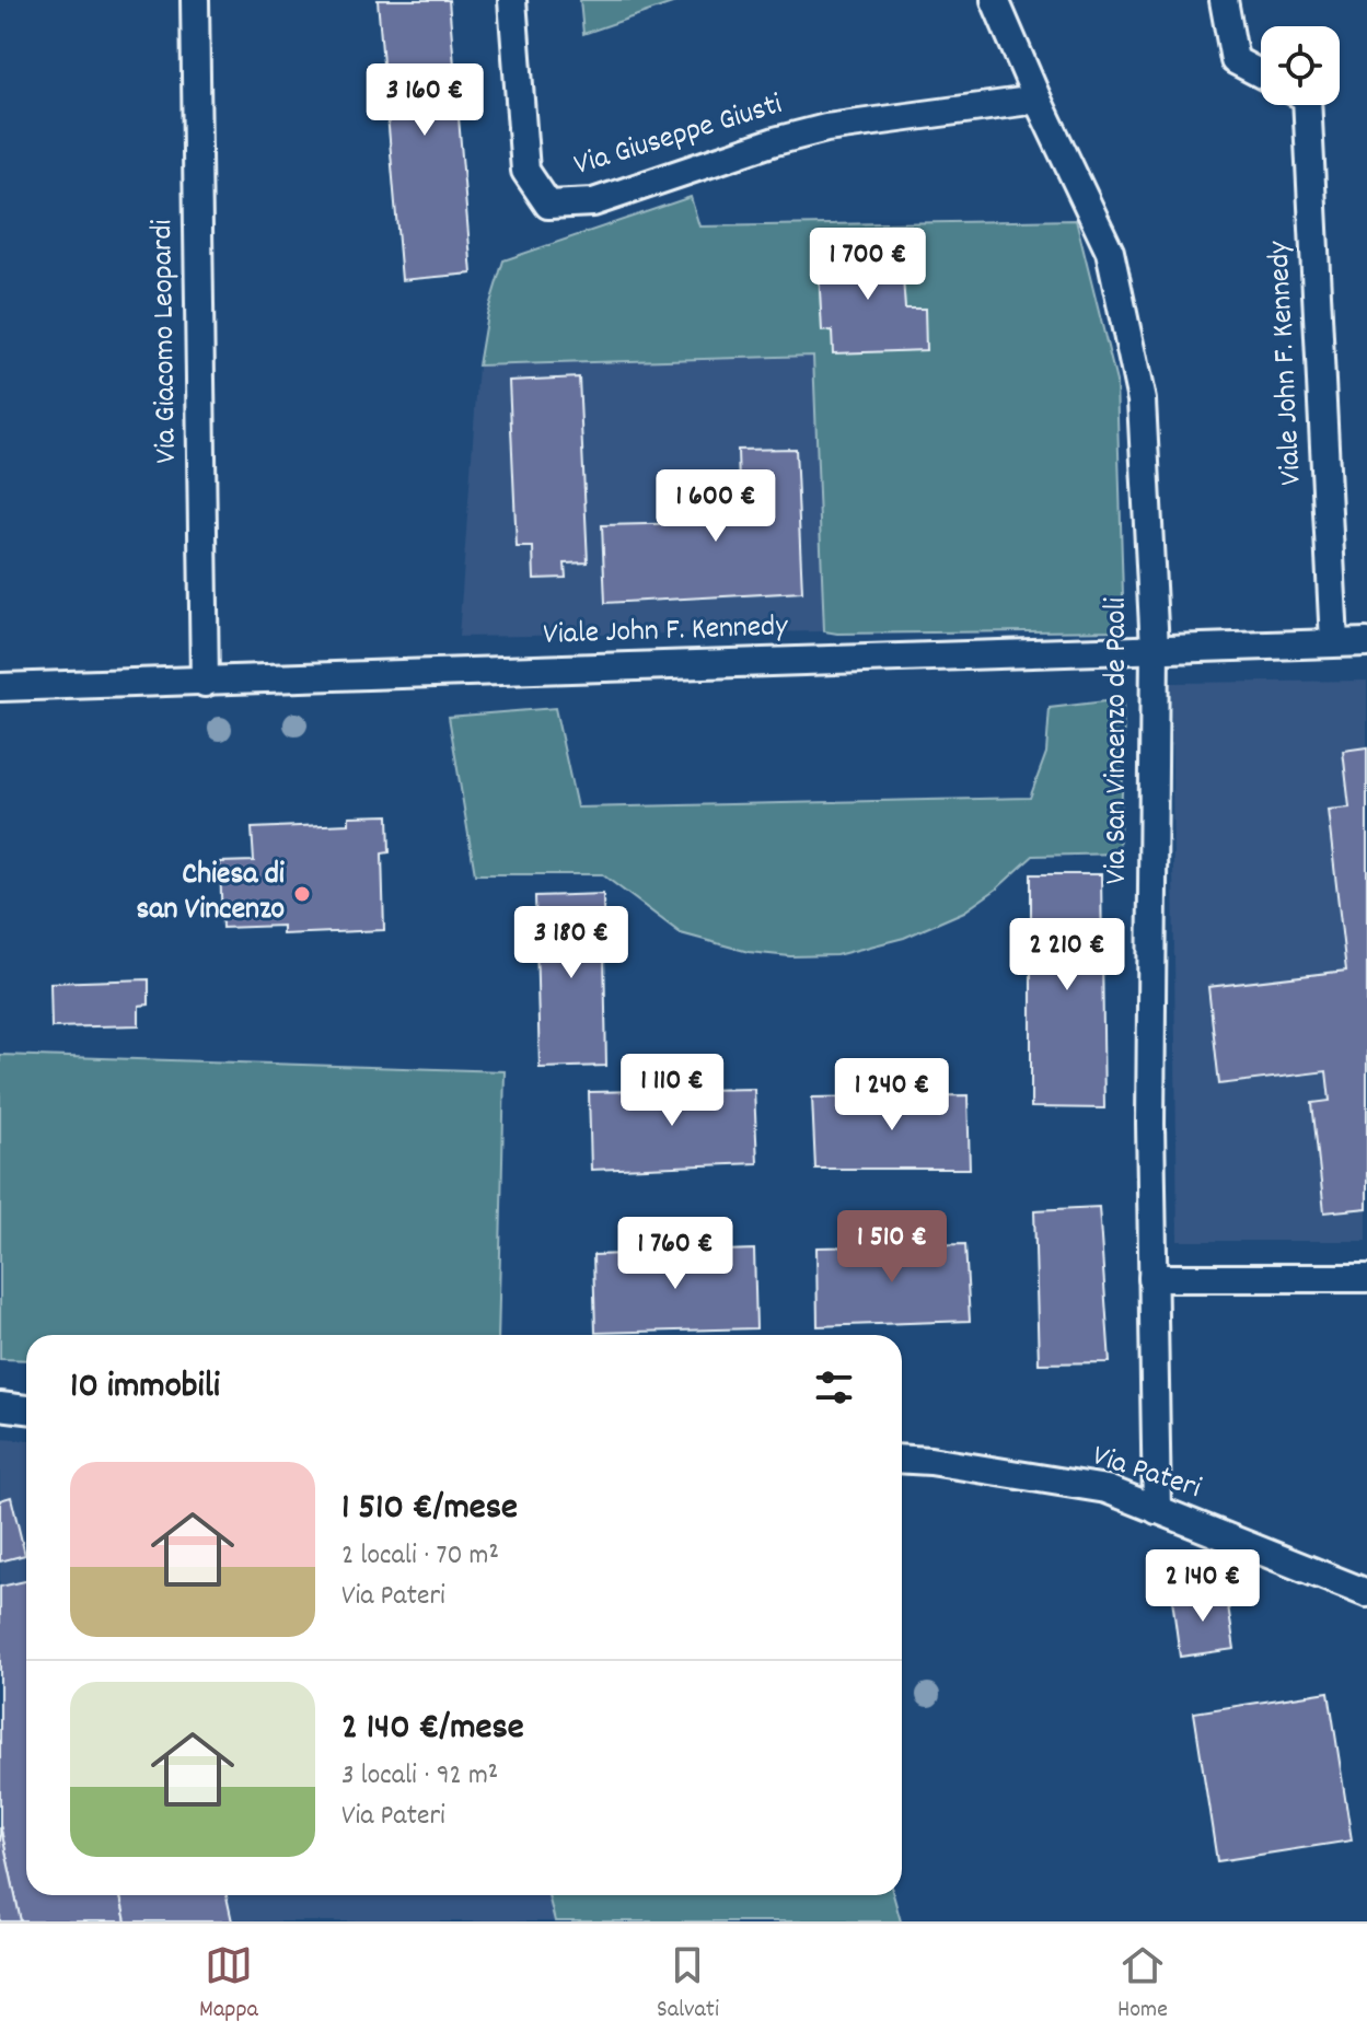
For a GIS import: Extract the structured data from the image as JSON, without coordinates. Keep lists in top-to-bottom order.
{
  "streets": {
    "street": [
      "Via Giuseppe Giusti",
      "Via Giacomo Leopardi",
      "Viale John F. Kennedy",
      "Via San Vincenzo de Paoli",
      "Via Pateri"
    ]
  },
  "crossings": [
    ["Via Giuseppe Giusti", "Via San Vincenzo de Paoli"],
    ["Via Giacomo Leopardi", "Viale John F. Kennedy"],
    ["Viale John F. Kennedy", "Via San Vincenzo de Paoli"],
    ["Via San Vincenzo de Paoli", "Via Pateri"]
  ],
  "places": ["Chiesa di san Vincenzo"],
  "page": {
    "price": [
      "3 160 €",
      "1 700 €",
      "1 600 €",
      "3 180 €",
      "2 210 €",
      "1 110 €",
      "1 240 €",
      "1 510 €",
      "1 760 €",
      "2 140 €"
    ],
    "heading": "10 immobili",
    "list": [
      {
        "name": "1 510 €/mese",
        "note": "2 locali · 70 m² · Via Pateri"
      },
      {
        "name": "2 140 €/mese",
        "note": "3 locali · 92 m² · Via Pateri"
      }
    ],
    "tabs": ["Mappa", "Salvati", "Home"]
  }
}
